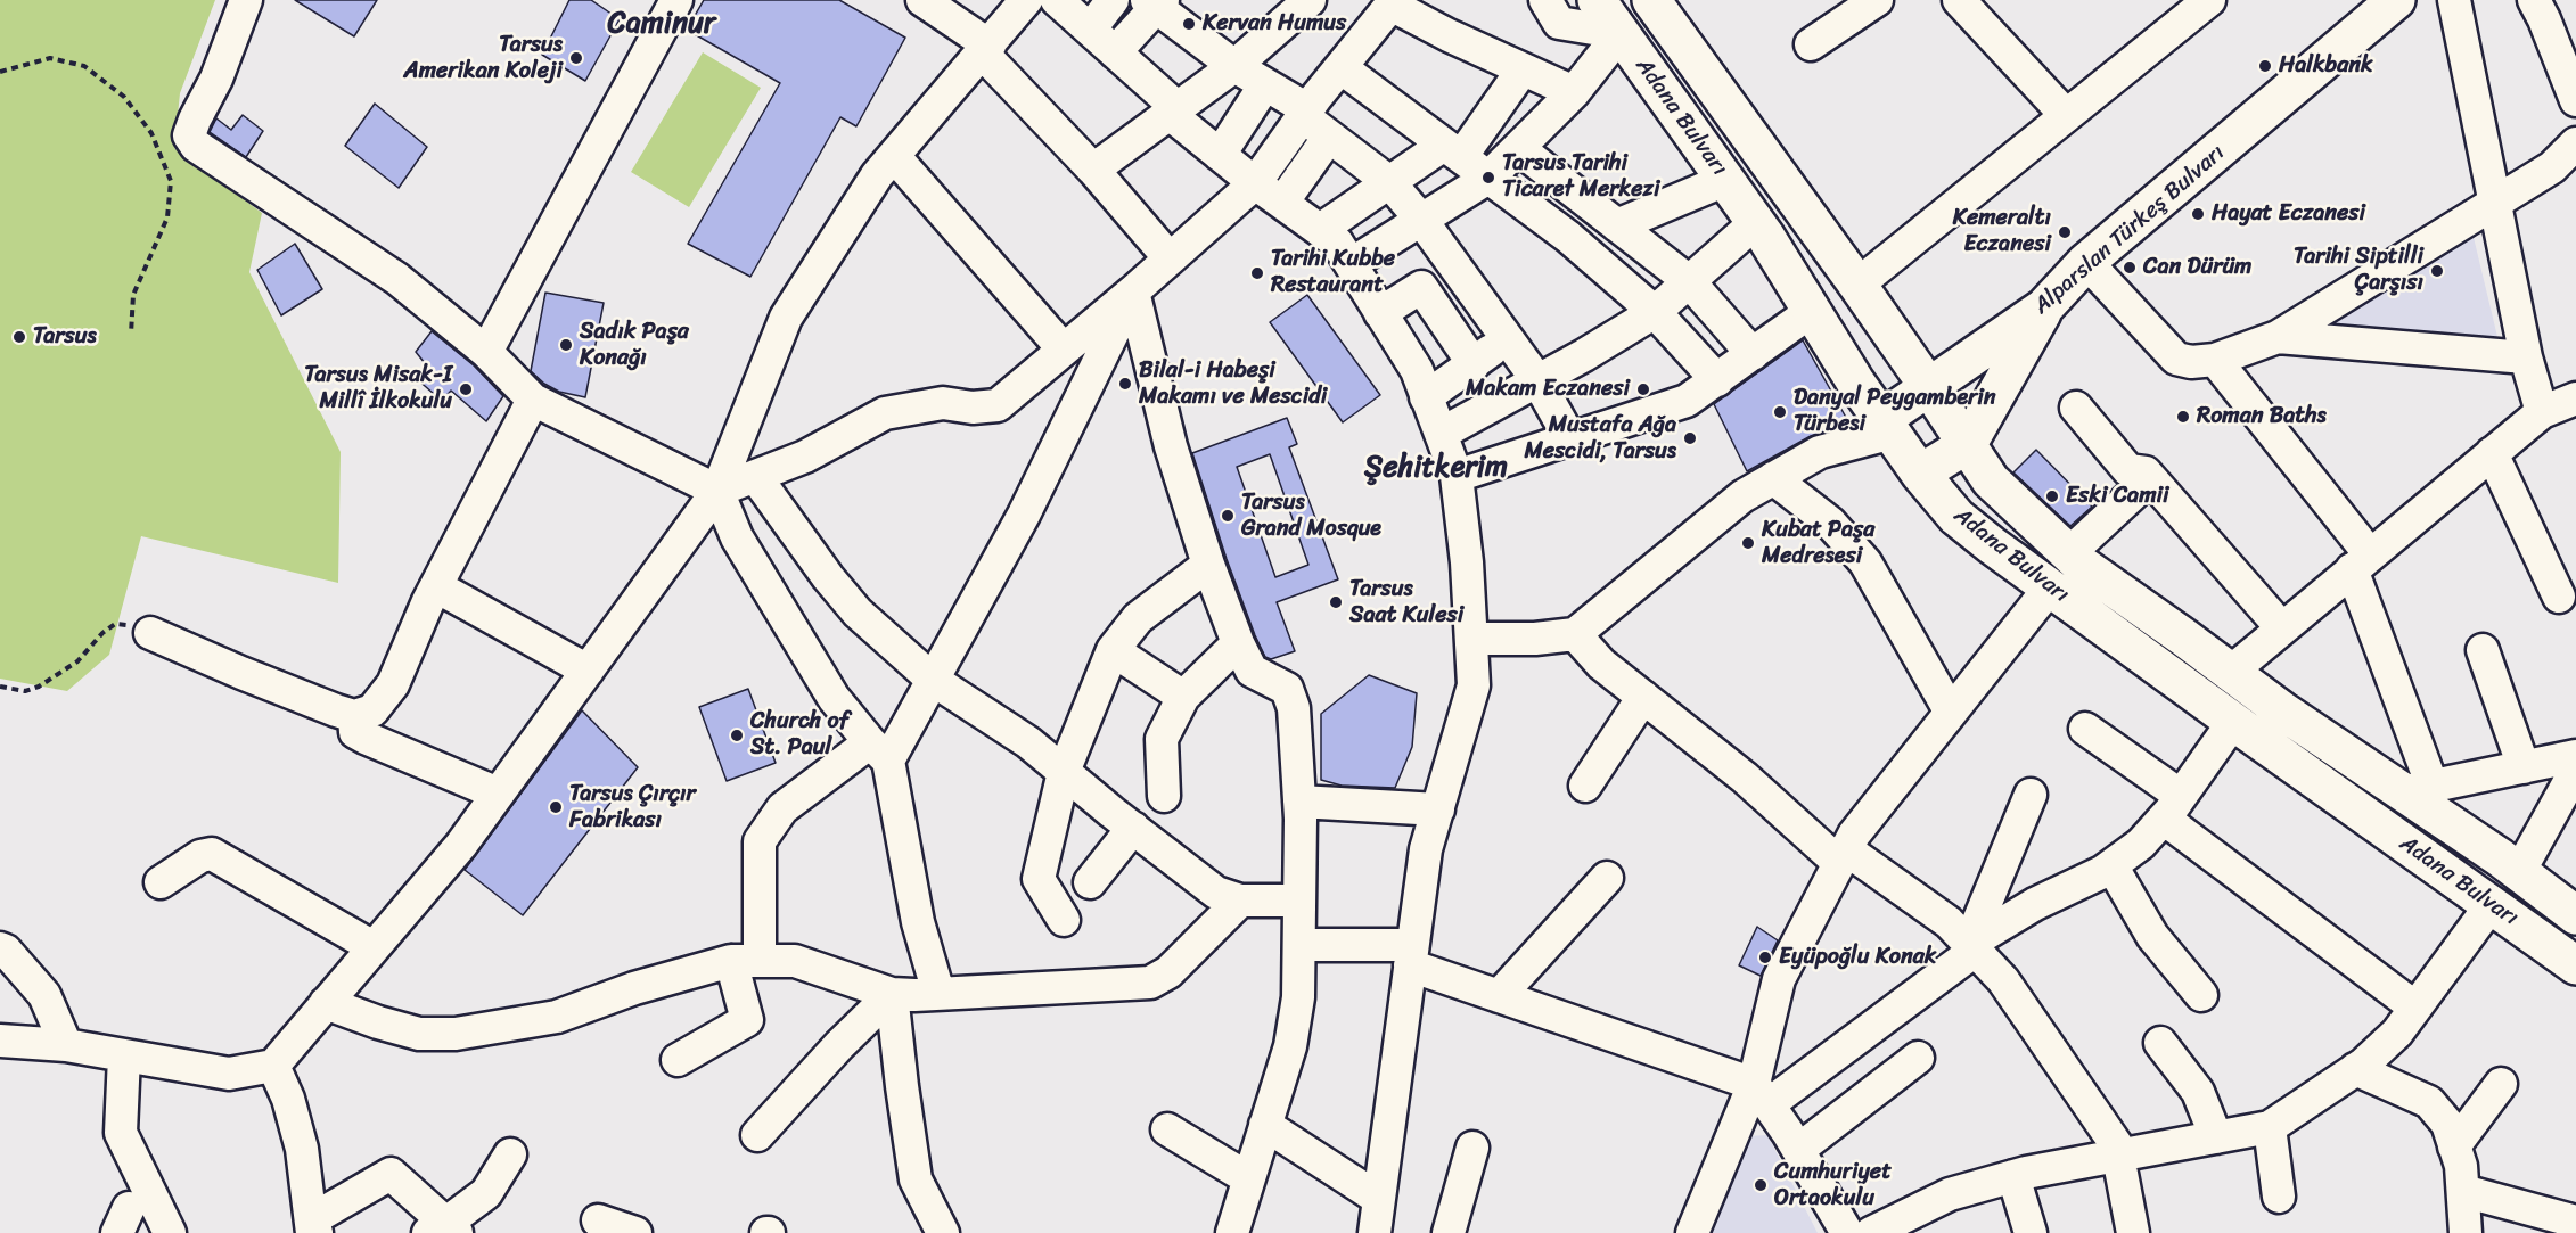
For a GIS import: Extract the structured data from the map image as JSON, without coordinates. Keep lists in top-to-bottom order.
{
  "streets": {
    "main road": ["Adana Bulvarı", "Alparslan Türkeş Bulvarı"]
  },
  "crossings": [
    ["Adana Bulvarı", "Alparslan Türkeş Bulvarı"]
  ],
  "districts": ["Caminur", "Şehitkerim"],
  "places": [
    "Kervan Humus",
    "Tarsus Amerikan Koleji",
    "Halkbank",
    "Tarsus Tarihi Ticaret Merkezi",
    "Hayat Eczanesi",
    "Kemeraltı Eczanesi",
    "Can Dürüm",
    "Tarihi Siptilli Çarşısı",
    "Tarihi Kubbe Restaurant",
    "Tarsus",
    "Sadık Paşa Konağı",
    "Bilal-i Habeşi Makamı ve Mescidi",
    "Tarsus Misak-I Millî İlkokulu",
    "Makam Eczanesi",
    "Danyal Peygamberin Türbesi",
    "Roman Baths",
    "Mustafa Ağa Mescidi, Tarsus",
    "Eski Camii",
    "Tarsus Grand Mosque",
    "Kubat Paşa Medresesi",
    "Tarsus Saat Kulesi",
    "Church of St. Paul",
    "Tarsus Çırçır Fabrikası",
    "Eyüpoğlu Konak",
    "Cumhuriyet Ortaokulu"
  ]
}
